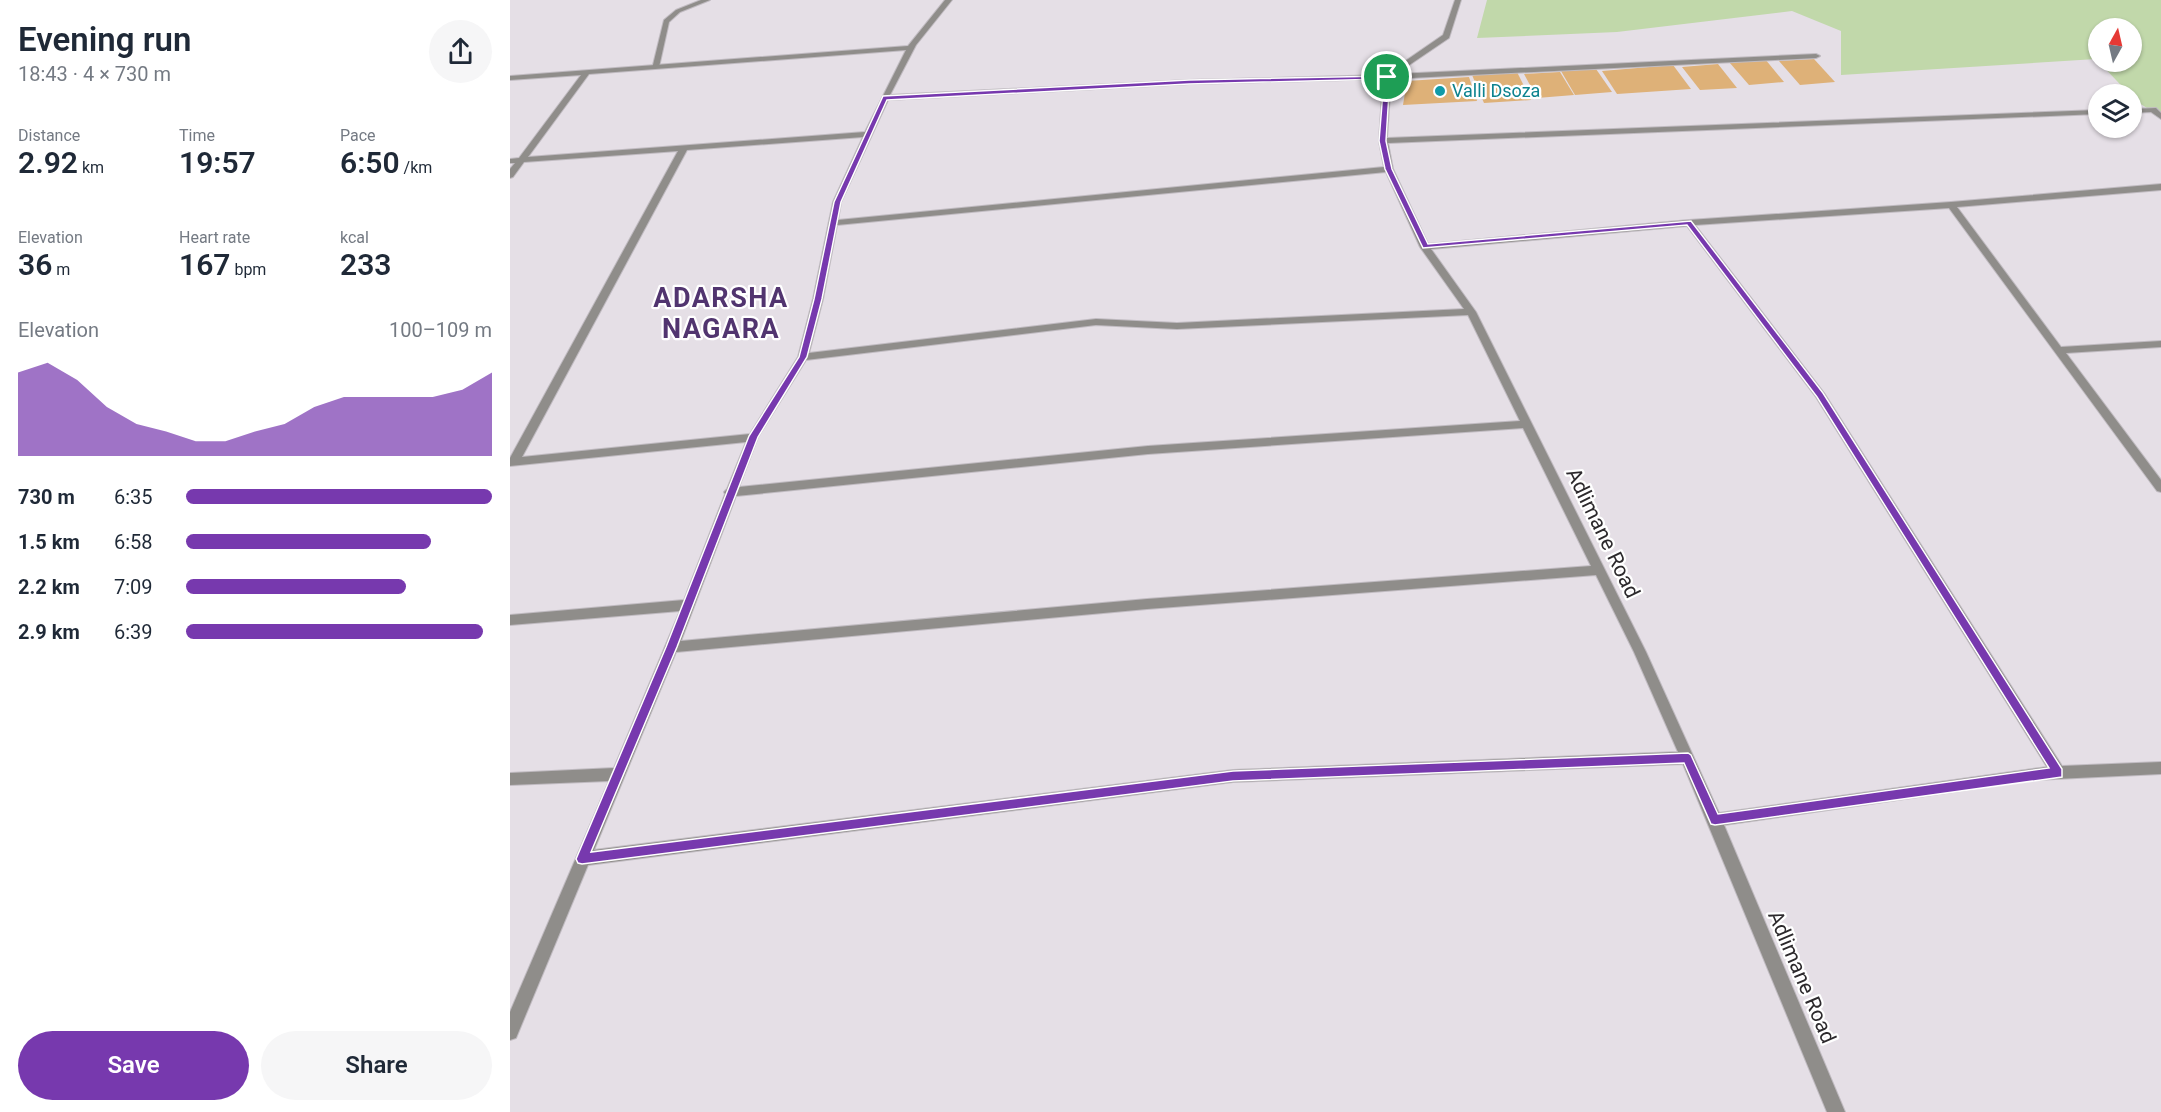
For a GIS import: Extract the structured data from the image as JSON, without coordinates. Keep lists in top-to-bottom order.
{
  "streets": {
    "street": ["Adlimane Road"]
  },
  "districts": ["ADARSHA NAGARA"],
  "places": ["Valli Dsoza"],
  "north": "top",
  "page": {
    "heading": ["Evening run", "18:43 · 4 × 730 m"],
    "stats": [
      ["Distance", "2.92 km"],
      ["Time", "19:57"],
      ["Pace", "6:50 /km"],
      ["Elevation", "36 m"],
      ["Heart rate", "167 bpm"],
      ["kcal", "233"]
    ],
    "chart": ["Elevation", "100–109 m"],
    "list": [
      {
        "name": "730 m",
        "note": "6:35"
      },
      {
        "name": "1.5 km",
        "note": "6:58"
      },
      {
        "name": "2.2 km",
        "note": "7:09"
      },
      {
        "name": "2.9 km",
        "note": "6:39"
      }
    ],
    "buttons": ["Save", "Share"]
  }
}
